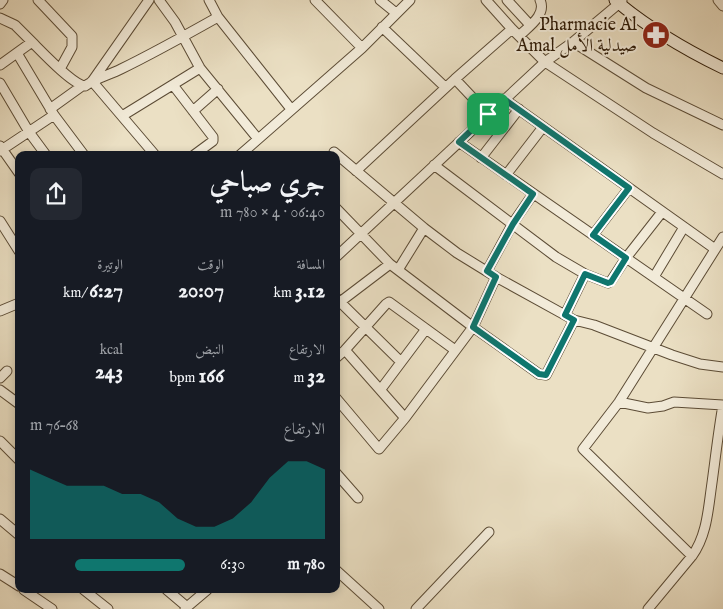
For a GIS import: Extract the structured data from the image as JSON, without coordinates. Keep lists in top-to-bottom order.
{
  "places": {
    "pharmacy": ["Pharmacie Al Amal صيدلية الأمل"]
  },
  "page": {
    "heading": ["جري صباحي", "06:40 · 4 × 780 m"],
    "stats": [
      ["المسافة", "3.12 km"],
      ["الوقت", "20:07"],
      ["الوتيرة", "6:27 /km"],
      ["الارتفاع", "32 m"],
      ["النبض", "166 bpm"],
      ["kcal", "243"]
    ],
    "chart": ["الارتفاع", "68–76 m"],
    "list": [
      {
        "name": "780 m",
        "note": "6:30"
      }
    ]
  }
}
